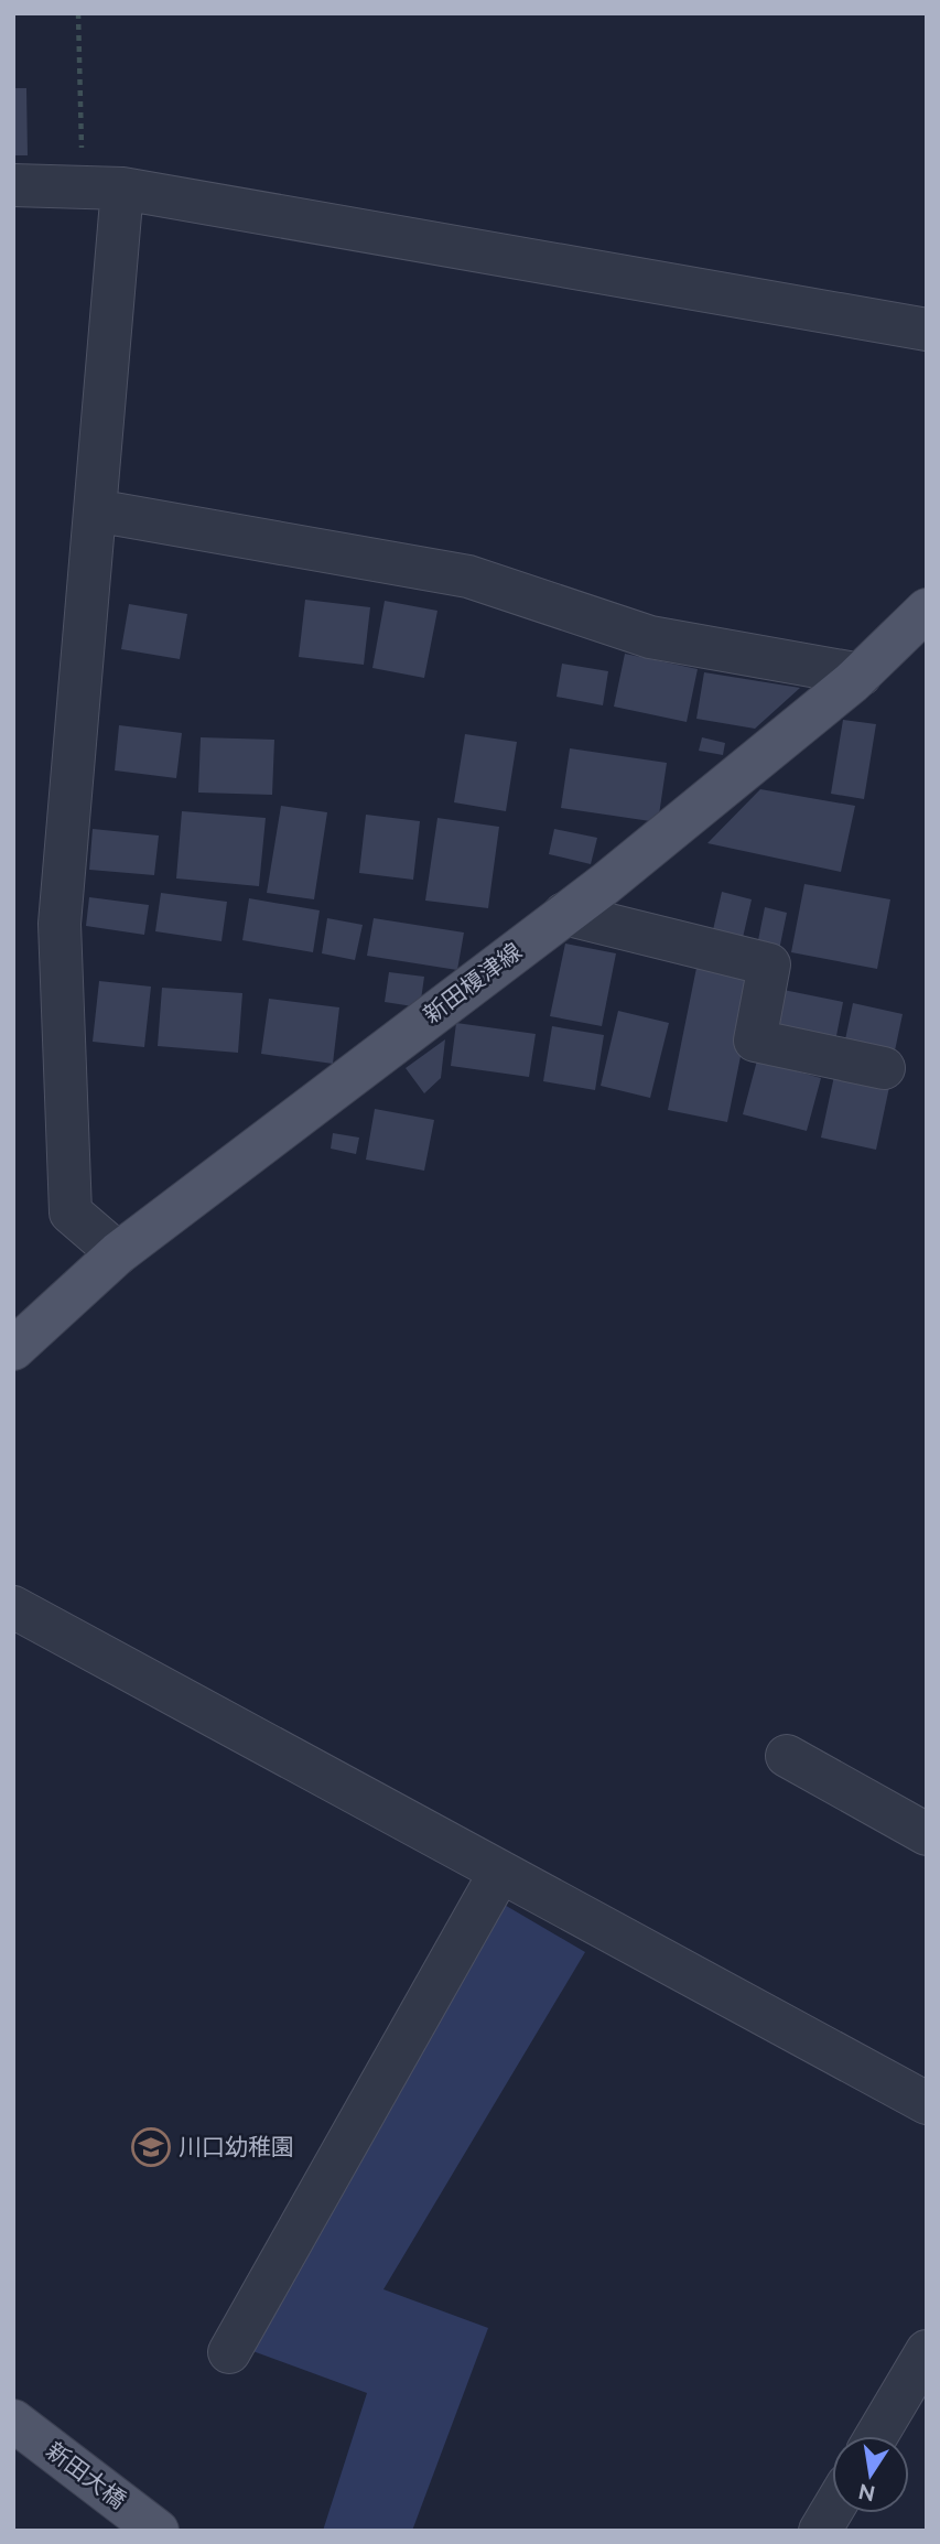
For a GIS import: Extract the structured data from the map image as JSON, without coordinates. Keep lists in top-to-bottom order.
{
  "streets": {
    "main road": ["新田榎津線", "新田大橋"]
  },
  "places": {
    "school or university": ["川口幼稚園"]
  },
  "north": "bottom"
}
